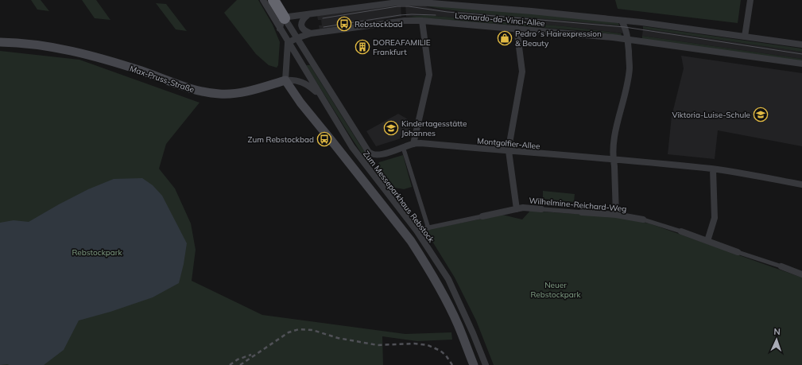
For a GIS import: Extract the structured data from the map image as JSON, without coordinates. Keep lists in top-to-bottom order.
{
  "streets": {
    "main road": ["Max-Pruss-Straße"],
    "street": [
      "Leonardo-da-Vinci-Allee",
      "Montgolfier-Allee",
      "Zum Messeparkhaus Rebstock",
      "Wilhelmine-Reichard-Weg"
    ]
  },
  "crossings": [
    ["Leonardo-da-Vinci-Allee", "Montgolfier-Allee"],
    ["Leonardo-da-Vinci-Allee", "Zum Messeparkhaus Rebstock"],
    ["Max-Pruss-Straße", "Zum Messeparkhaus Rebstock"]
  ],
  "parks": ["Rebstockpark", "Neuer Rebstockpark"],
  "places": {
    "bus stop": ["Rebstockbad", "Zum Rebstockbad"],
    "shop": ["Pedro´s Hairexpression & Beauty"],
    "building": ["DOREAFAMILIE Frankfurt"],
    "school or university": ["Viktoria-Luise-Schule", "Kindertagesstätte Johannes"]
  },
  "north": "top"
}
